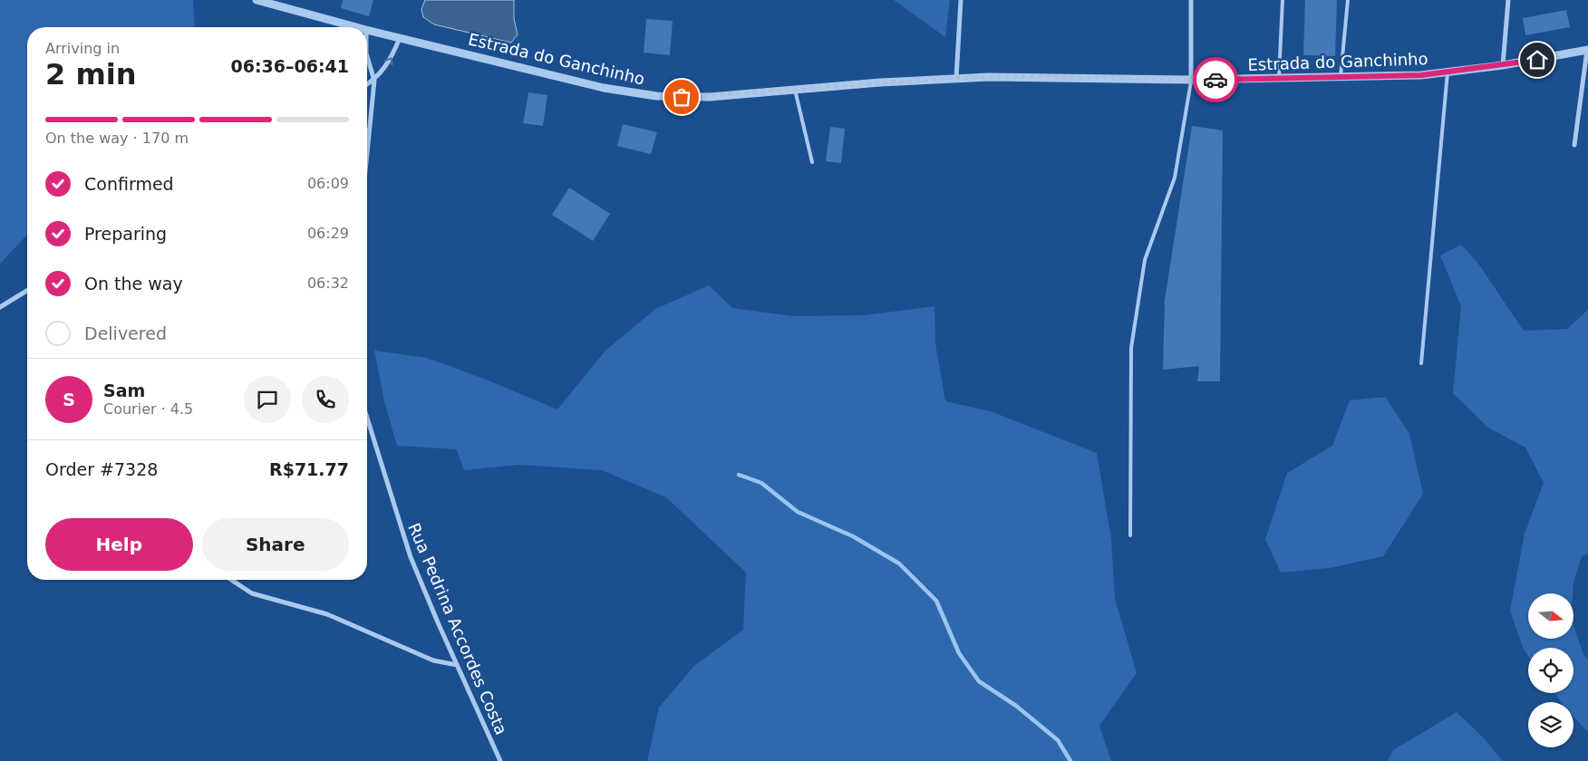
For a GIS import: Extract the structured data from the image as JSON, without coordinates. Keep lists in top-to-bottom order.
{
  "streets": {
    "street": ["Estrada do Ganchinho", "Rua Pedrina Accordes Costa"]
  },
  "north": "right",
  "page": {
    "heading": ["2 min", "Arriving in", "06:36–06:41"],
    "panel": [
      "Sam",
      "Courier · 4.5",
      "Order #7328",
      "R$71.77"
    ],
    "bar": "On the way · 170 m",
    "list": [
      ["Confirmed", "06:09"],
      ["Preparing", "06:29"],
      ["On the way", "06:32"],
      "Delivered"
    ],
    "round": "S",
    "buttons": ["Help", "Share"]
  }
}
